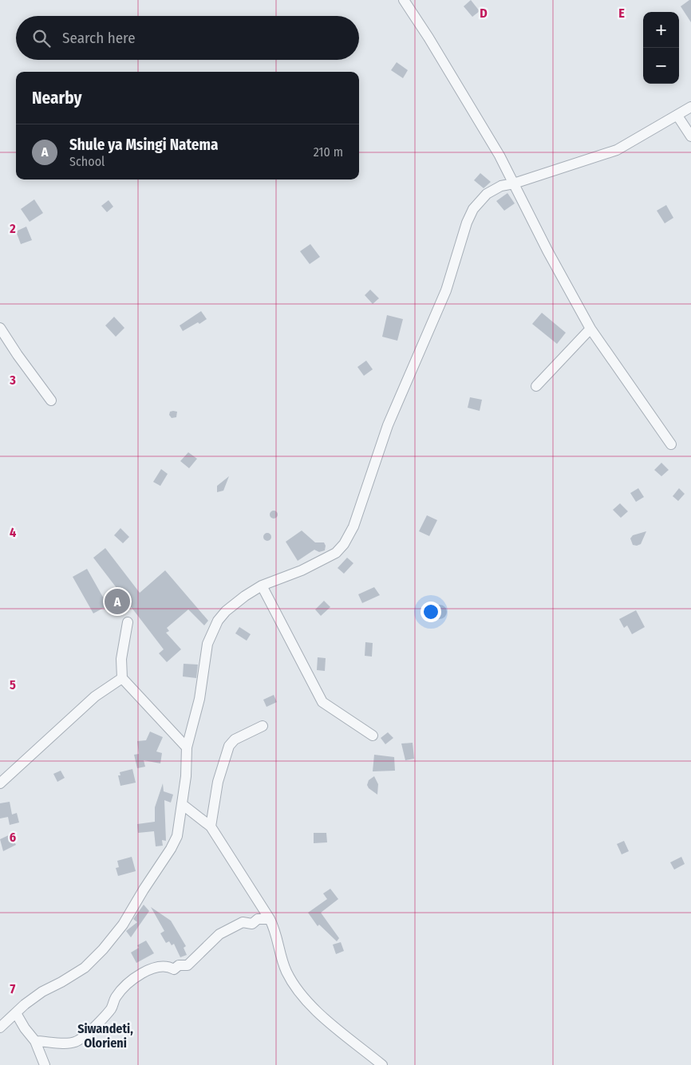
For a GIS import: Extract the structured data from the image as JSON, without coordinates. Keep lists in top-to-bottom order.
{
  "districts": ["Siwandeti, Olorieni"],
  "page": {
    "map_buttons": ["+", "−"],
    "search": "Search here",
    "heading": "Nearby",
    "list": [
      {
        "mark": "A",
        "name": "Shule ya Msingi Natema",
        "note": "School",
        "value": "210 m"
      }
    ],
    "pins": "A"
  },
  "grid": {
    "columns": ["D", "E"],
    "rows": [
      "2",
      "3",
      "4",
      "5",
      "6",
      "7"
    ]
  }
}
